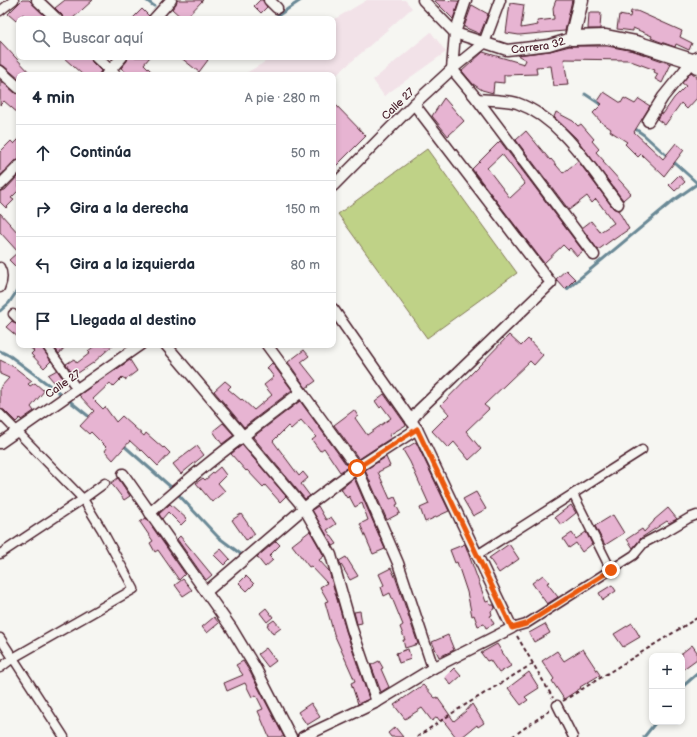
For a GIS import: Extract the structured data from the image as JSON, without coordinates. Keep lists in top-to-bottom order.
{
  "streets": {
    "main road": ["Carrera 32"],
    "street": ["Calle 27"]
  },
  "crossings": [
    ["Carrera 32", "Calle 27"]
  ],
  "page": {
    "search": "Buscar aquí",
    "heading": ["4 min", "A pie · 280 m"],
    "list": [
      ["Continúa", "50 m"],
      ["Gira a la derecha", "150 m"],
      ["Gira a la izquierda", "80 m"],
      "Llegada al destino"
    ],
    "map_buttons": ["+", "−"]
  }
}
